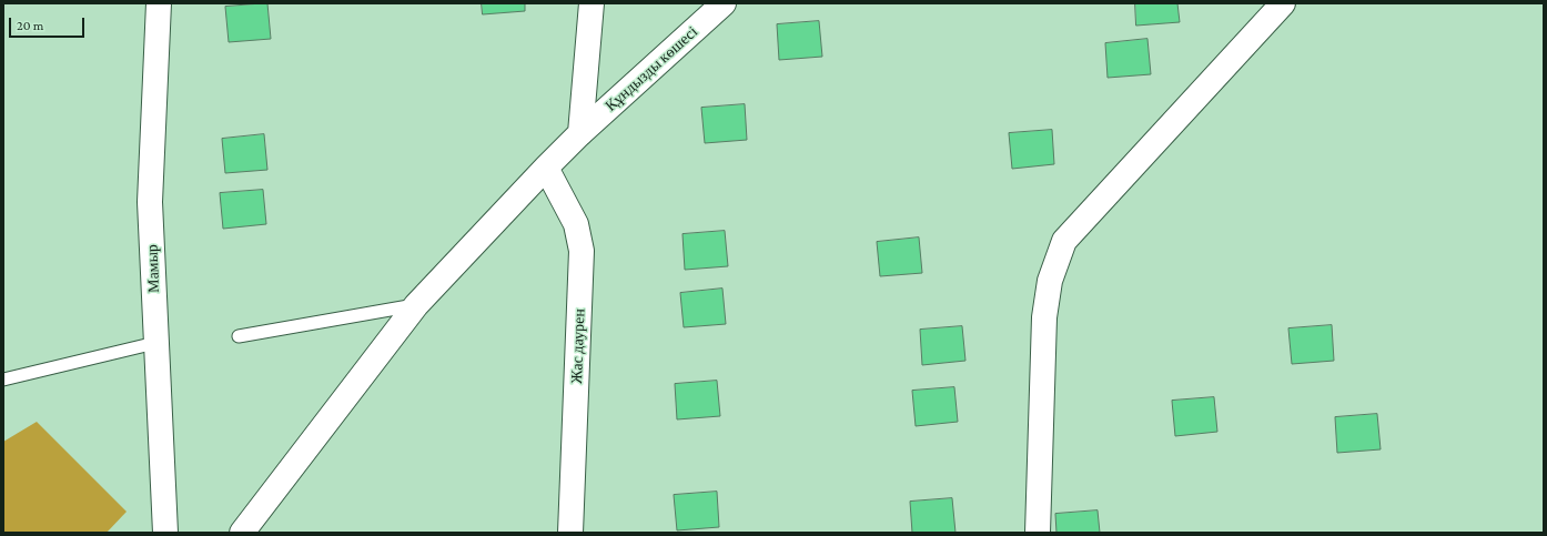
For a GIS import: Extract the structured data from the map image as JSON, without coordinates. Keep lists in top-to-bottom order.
{
  "streets": {
    "street": ["Құндызды көшесі", "Мамыр", "Жас даурен"]
  },
  "crossings": [
    ["Құндызды көшесі", "Жас даурен"]
  ],
  "scale_bar": "20 m"
}
